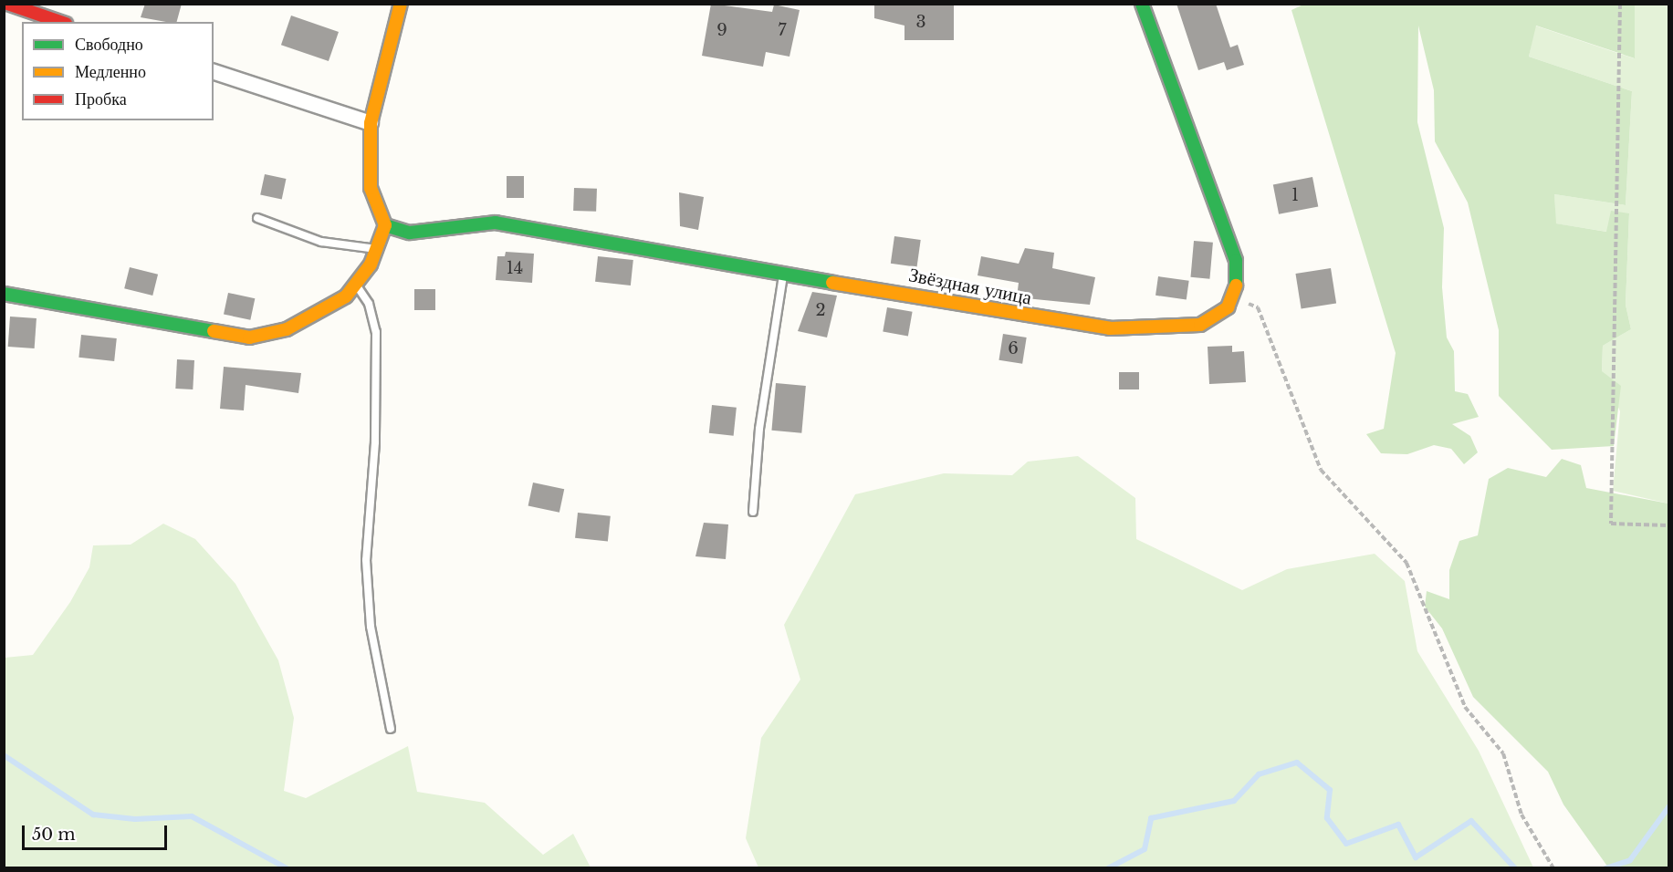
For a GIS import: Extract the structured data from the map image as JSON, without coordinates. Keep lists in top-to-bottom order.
{
  "streets": {
    "street": ["Звёздная улица"]
  },
  "house_numbers": [
    "3",
    "9",
    "7",
    "1",
    "14",
    "2",
    "6"
  ],
  "legend": ["Свободно", "Медленно", "Пробка"],
  "scale_bar": "50 m"
}
